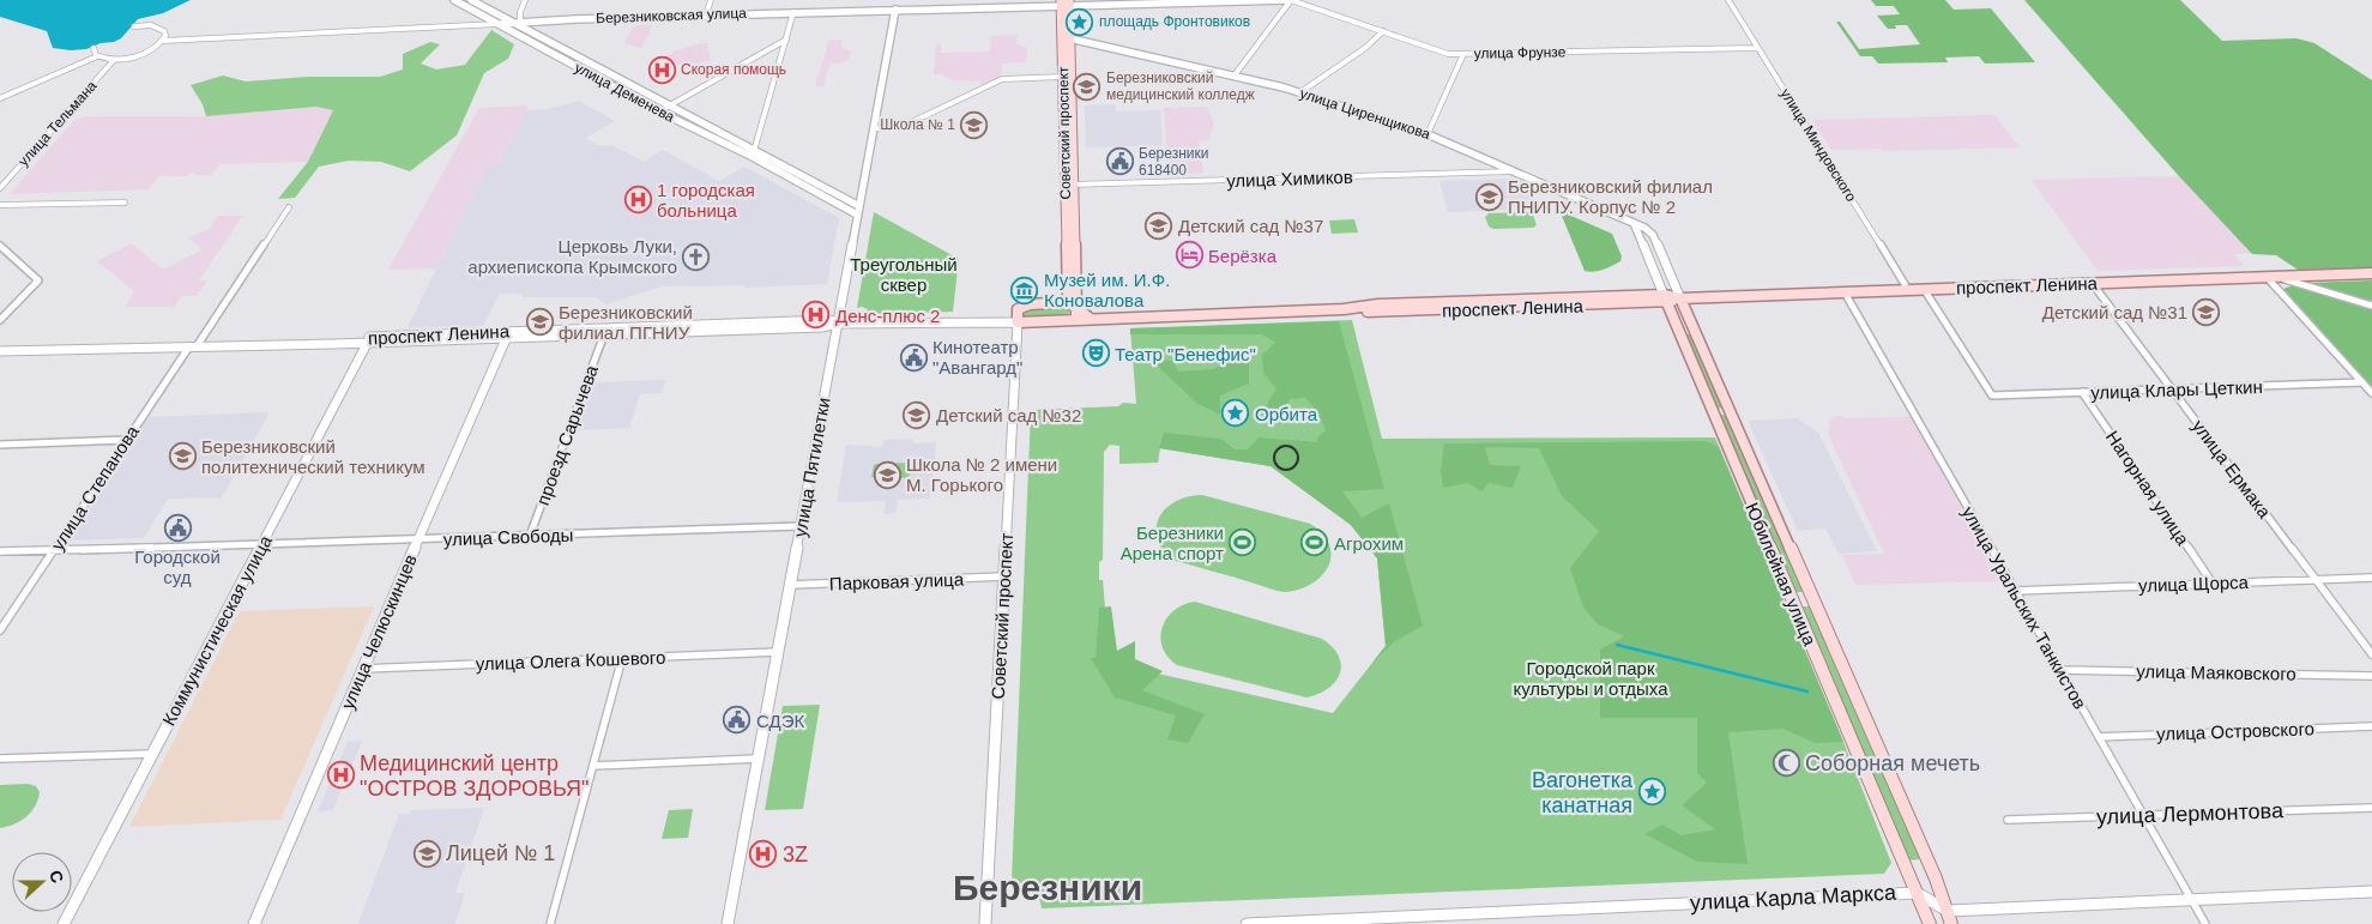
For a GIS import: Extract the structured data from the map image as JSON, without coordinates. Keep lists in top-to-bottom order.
{
  "streets": {
    "main road": [
      "Березниковская улица",
      "улица Деменева",
      "улица Циренщикова",
      "Советский проспект",
      "проспект Ленина",
      "улица Пятилетки",
      "Юбилейная улица",
      "Коммунистическая улица",
      "улица Челюскинцев",
      "улица Карла Маркса"
    ],
    "street": [
      "улица Фрунзе",
      "улица Тельмана",
      "улица Миндовского",
      "улица Химиков",
      "улица Клары Цеткин",
      "проезд Сарычева",
      "улица Ермака",
      "улица Степанова",
      "Нагорная улица",
      "улица Свободы",
      "Парковая улица",
      "улица Щорса",
      "улица Уральских Танкистов",
      "улица Олега Кошевого",
      "улица Маяковского",
      "улица Островского",
      "улица Лермонтова"
    ]
  },
  "crossings": [
    ["Березниковская улица", "улица Фрунзе"],
    ["Березниковская улица", "улица Деменева"],
    ["Березниковская улица", "Советский проспект"],
    ["Березниковская улица", "улица Пятилетки"],
    ["улица Фрунзе", "улица Миндовского"],
    ["улица Деменева", "улица Пятилетки"],
    ["улица Циренщикова", "Советский проспект"],
    ["улица Циренщикова", "улица Химиков"],
    ["улица Циренщикова", "проспект Ленина"],
    ["улица Циренщикова", "Юбилейная улица"],
    ["Советский проспект", "улица Химиков"],
    ["Советский проспект", "проспект Ленина"],
    ["Советский проспект", "Парковая улица"],
    ["улица Миндовского", "проспект Ленина"],
    ["проспект Ленина", "улица Клары Цеткин"],
    ["проспект Ленина", "проезд Сарычева"],
    ["проспект Ленина", "улица Пятилетки"],
    ["проспект Ленина", "улица Ермака"],
    ["проспект Ленина", "улица Степанова"],
    ["проспект Ленина", "Юбилейная улица"],
    ["проспект Ленина", "улица Уральских Танкистов"],
    ["проспект Ленина", "Коммунистическая улица"],
    ["проспект Ленина", "улица Челюскинцев"],
    ["улица Клары Цеткин", "улица Ермака"],
    ["улица Клары Цеткин", "Нагорная улица"],
    ["проезд Сарычева", "улица Свободы"],
    ["улица Пятилетки", "улица Свободы"],
    ["улица Пятилетки", "Парковая улица"],
    ["улица Пятилетки", "улица Олега Кошевого"],
    ["улица Ермака", "улица Щорса"],
    ["улица Степанова", "улица Свободы"],
    ["Нагорная улица", "улица Щорса"],
    ["улица Свободы", "Коммунистическая улица"],
    ["улица Свободы", "улица Челюскинцев"],
    ["Юбилейная улица", "улица Карла Маркса"],
    ["улица Щорса", "улица Уральских Танкистов"],
    ["улица Уральских Танкистов", "улица Маяковского"],
    ["улица Уральских Танкистов", "улица Островского"],
    ["улица Уральских Танкистов", "улица Лермонтова"],
    ["улица Челюскинцев", "улица Олега Кошевого"]
  ],
  "districts": ["Березники"],
  "parks": ["Треугольный сквер", "Городской парк культуры и отдыха"],
  "places": {
    "place": ["площадь Фронтовиков", "Орбита", "Вагонетка канатная"],
    "hospital": [
      "Скорая помощь",
      "1 городская больница",
      "Денс-плюс 2",
      "Медицинский центр \"ОСТРОВ ЗДОРОВЬЯ\"",
      "3Z"
    ],
    "school or university": [
      "Березниковский медицинский колледж",
      "Школа № 1",
      "Березниковский филиал ПНИПУ. Корпус № 2",
      "Детский сад №37",
      "Детский сад №31",
      "Березниковский филиал ПГНИУ",
      "Детский сад №32",
      "Березниковский политехнический техникум",
      "Школа № 2 имени М. Горького",
      "Лицей № 1"
    ],
    "public building": [
      "Березники 618400",
      "Кинотеатр \"Авангард\"",
      "Городской суд",
      "СДЭК"
    ],
    "hotel": ["Берёзка"],
    "church": ["Церковь Луки, архиепископа Крымского"],
    "museum": ["Музей им. И.Ф. Коновалова"],
    "theatre": ["Театр \"Бенефис\""],
    "sports": ["Березники Арена спорт", "Агрохим"],
    "mosque": ["Соборная мечеть"]
  },
  "north": "right"
}
